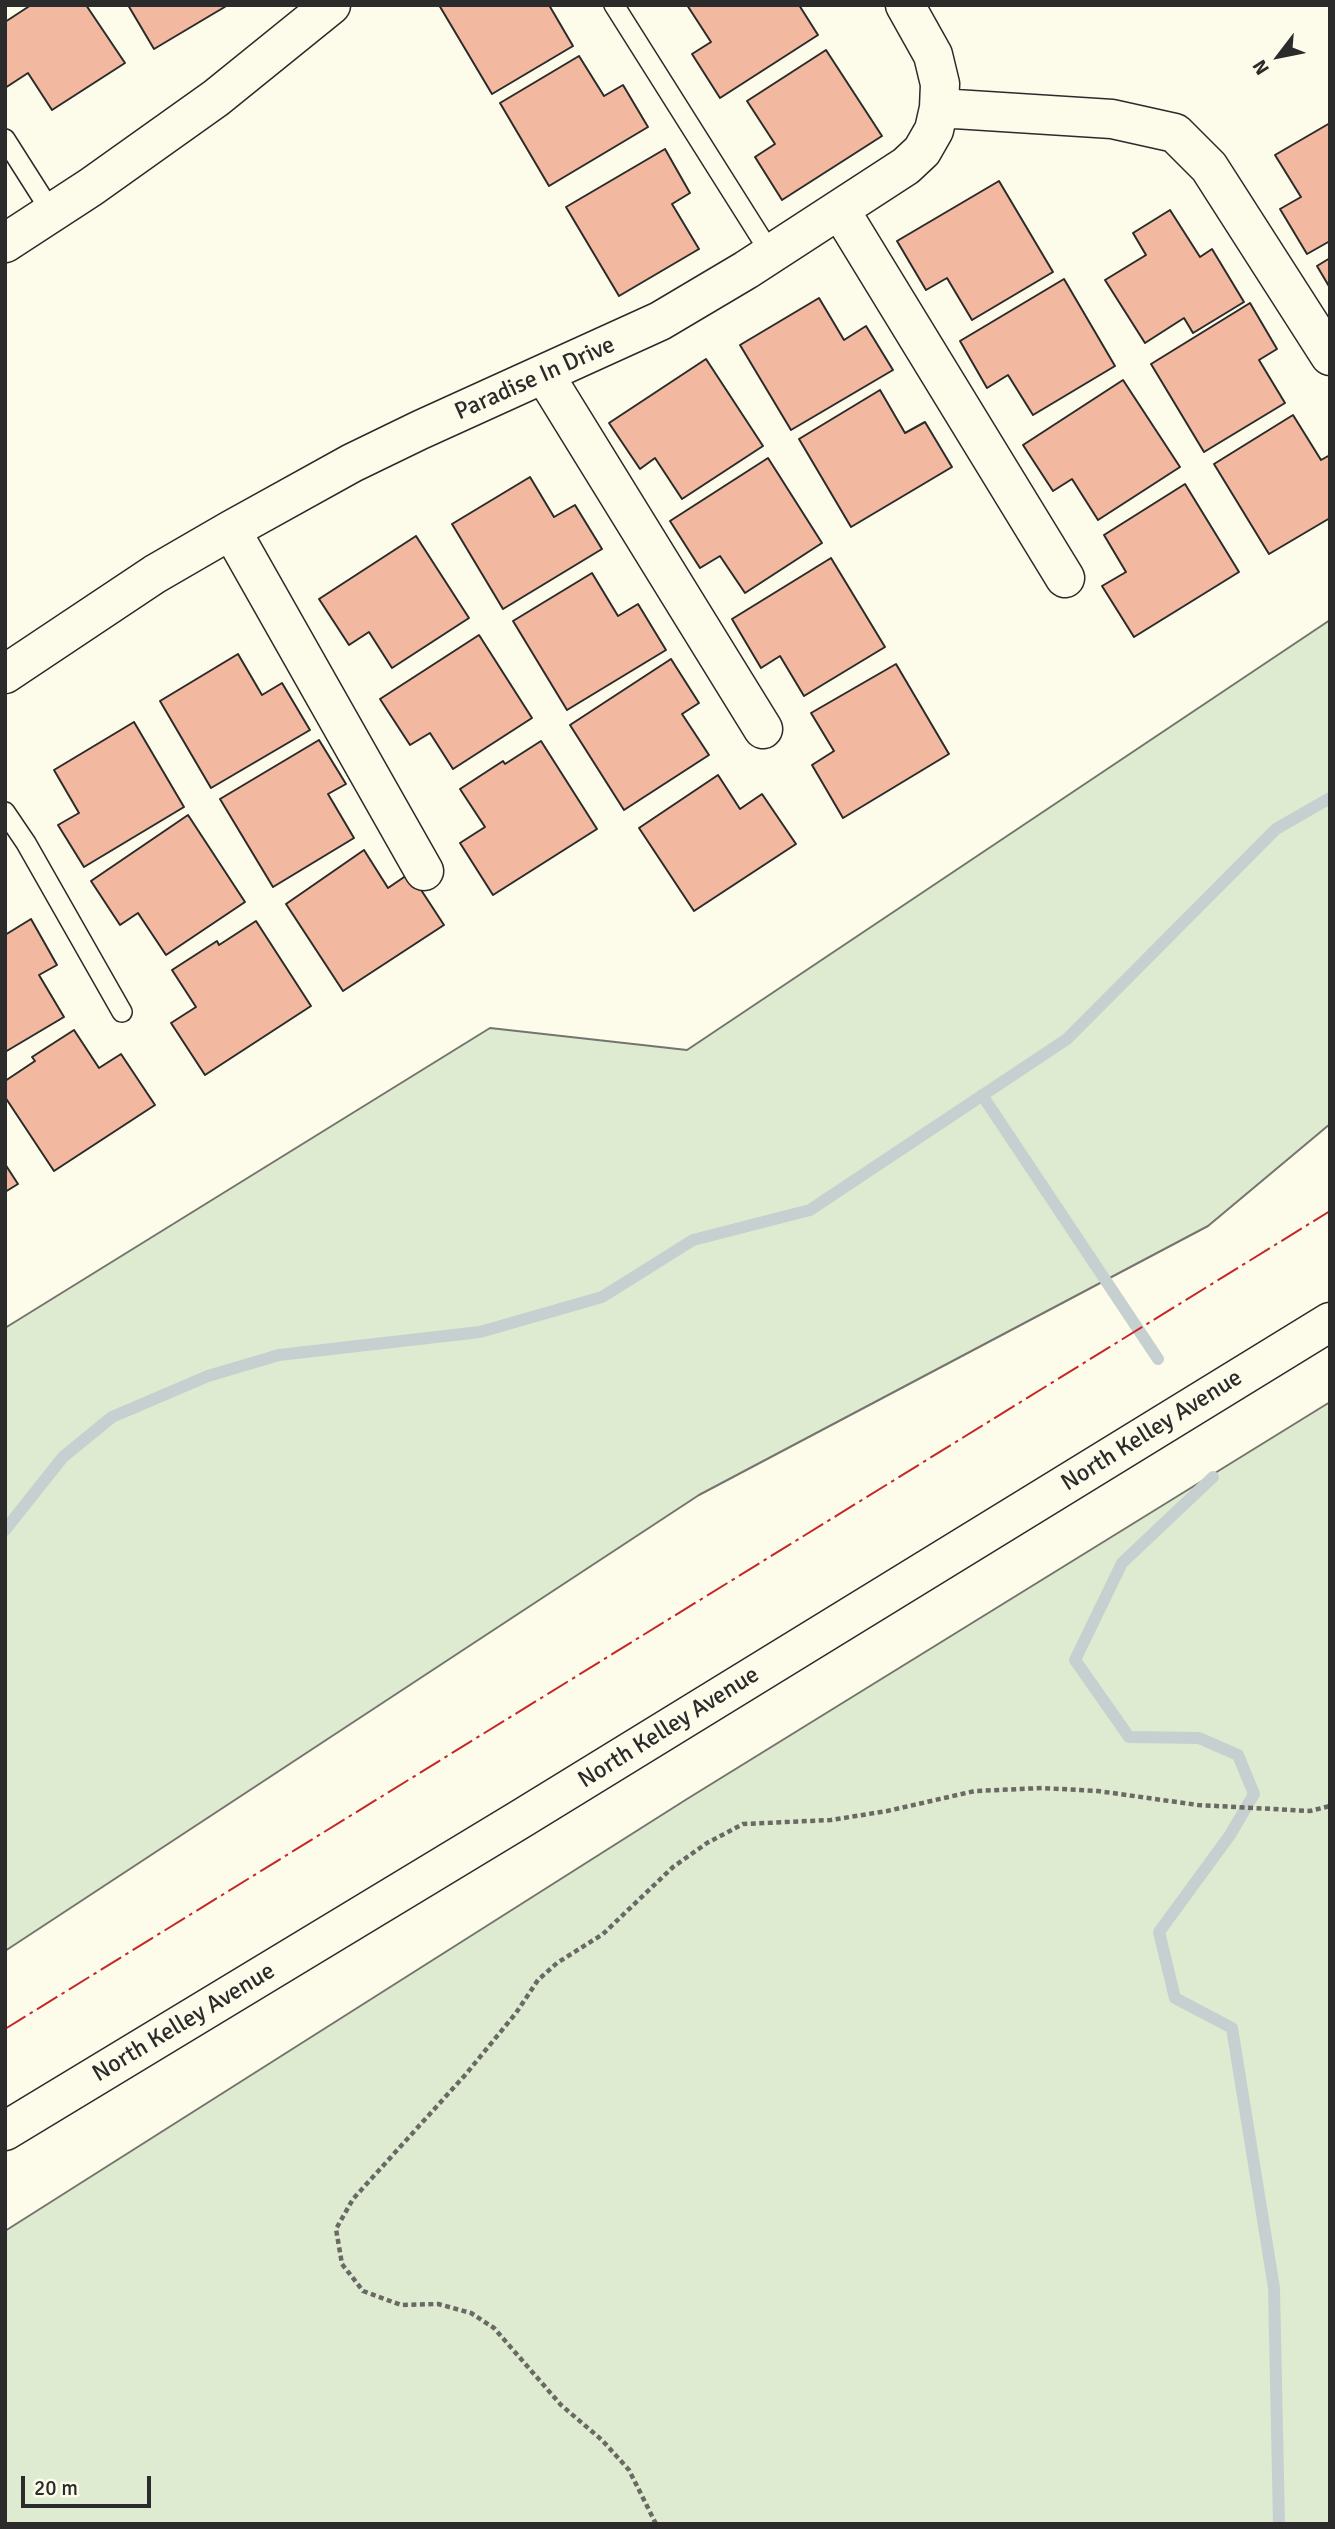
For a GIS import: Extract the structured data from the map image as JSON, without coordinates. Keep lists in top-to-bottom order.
{
  "streets": {
    "street": ["Paradise In Drive", "North Kelley Avenue"]
  },
  "scale_bar": "20 m",
  "north": "bottom left"
}
